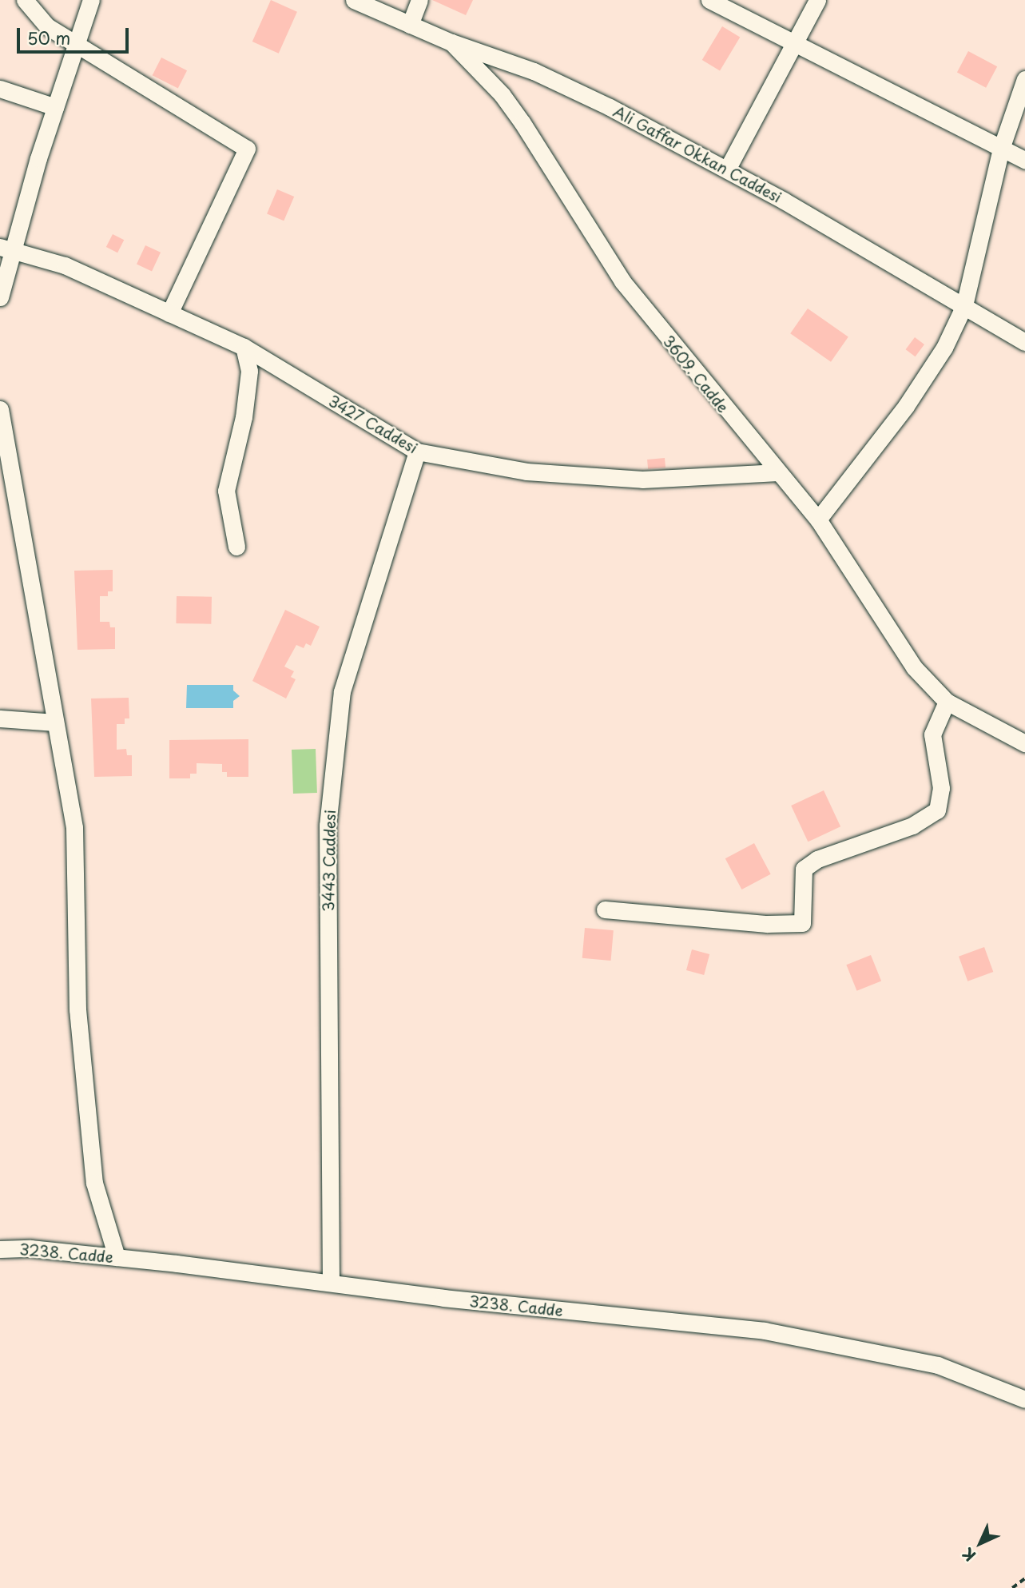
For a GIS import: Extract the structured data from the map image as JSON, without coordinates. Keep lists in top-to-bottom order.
{
  "streets": {
    "street": [
      "Ali Gaffar Okkan Caddesi",
      "3609. Cadde",
      "3427 Caddesi",
      "3443 Caddesi",
      "3238. Cadde"
    ]
  },
  "crossings": [
    ["Ali Gaffar Okkan Caddesi", "3609. Cadde"],
    ["3609. Cadde", "3427 Caddesi"],
    ["3427 Caddesi", "3443 Caddesi"],
    ["3443 Caddesi", "3238. Cadde"]
  ],
  "scale_bar": "50 m",
  "north": "bottom left"
}
